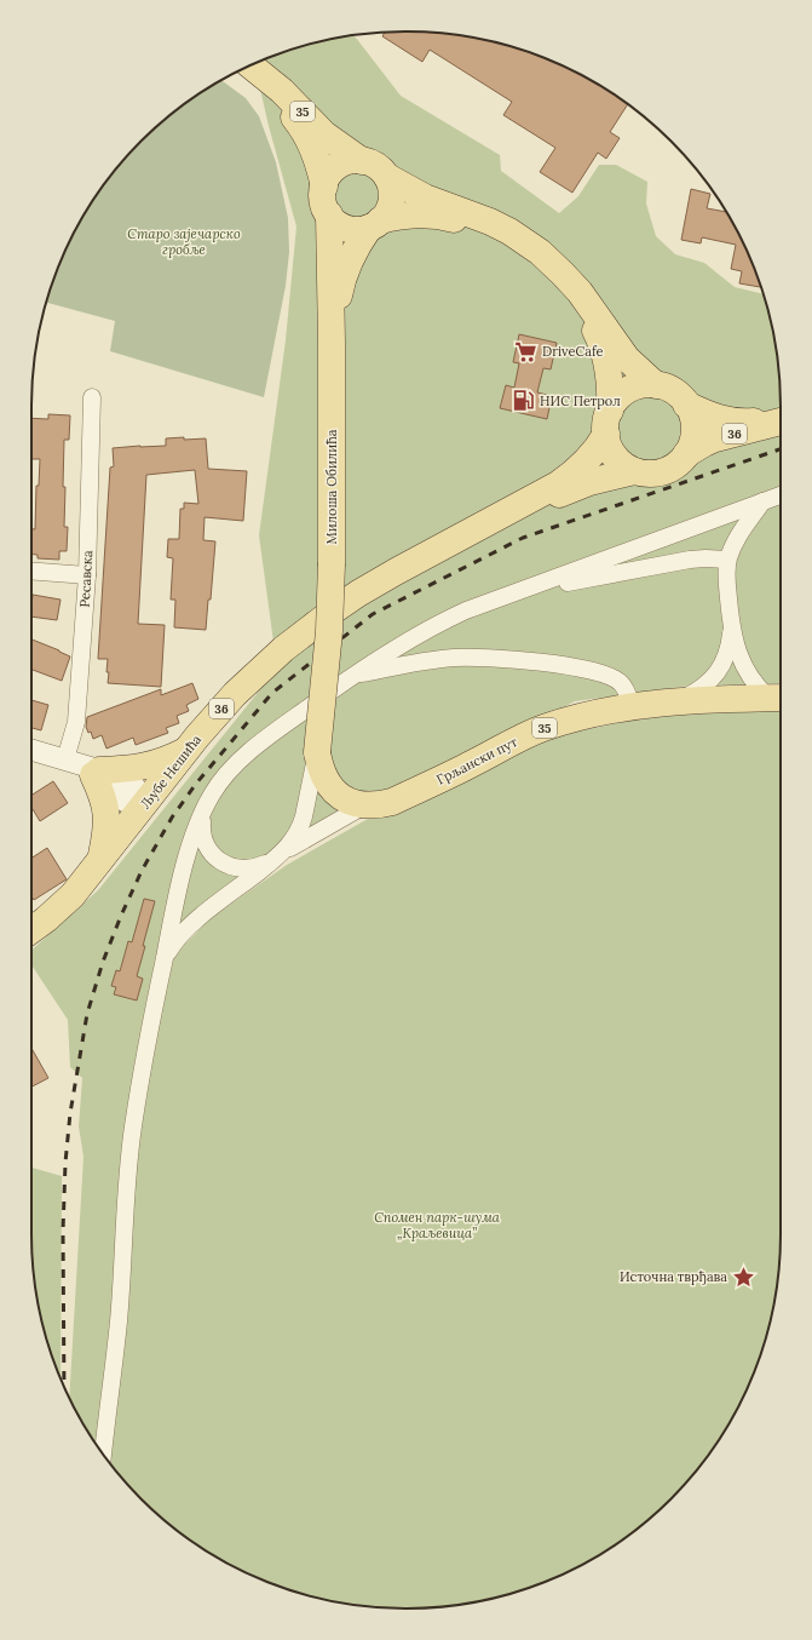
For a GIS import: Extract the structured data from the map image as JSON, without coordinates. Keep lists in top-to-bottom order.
{
  "streets": {
    "main road": [
      "35",
      "36",
      "Милоша Обилића",
      "Грљански пут",
      "Љубе Нешића"
    ],
    "street": ["Ресавска"]
  },
  "crossings": [
    ["35", "Милоша Обилића"],
    ["36", "Љубе Нешића"],
    ["Милоша Обилића", "Грљански пут"]
  ],
  "parks": ["Старо зајечарско гробље", "Спомен парк-шума „Краљевица”"],
  "places": {
    "supermarket": ["DriveCafe"],
    "fuel station": ["НИС Петрол"],
    "place": ["Источна тврђава"]
  }
}
